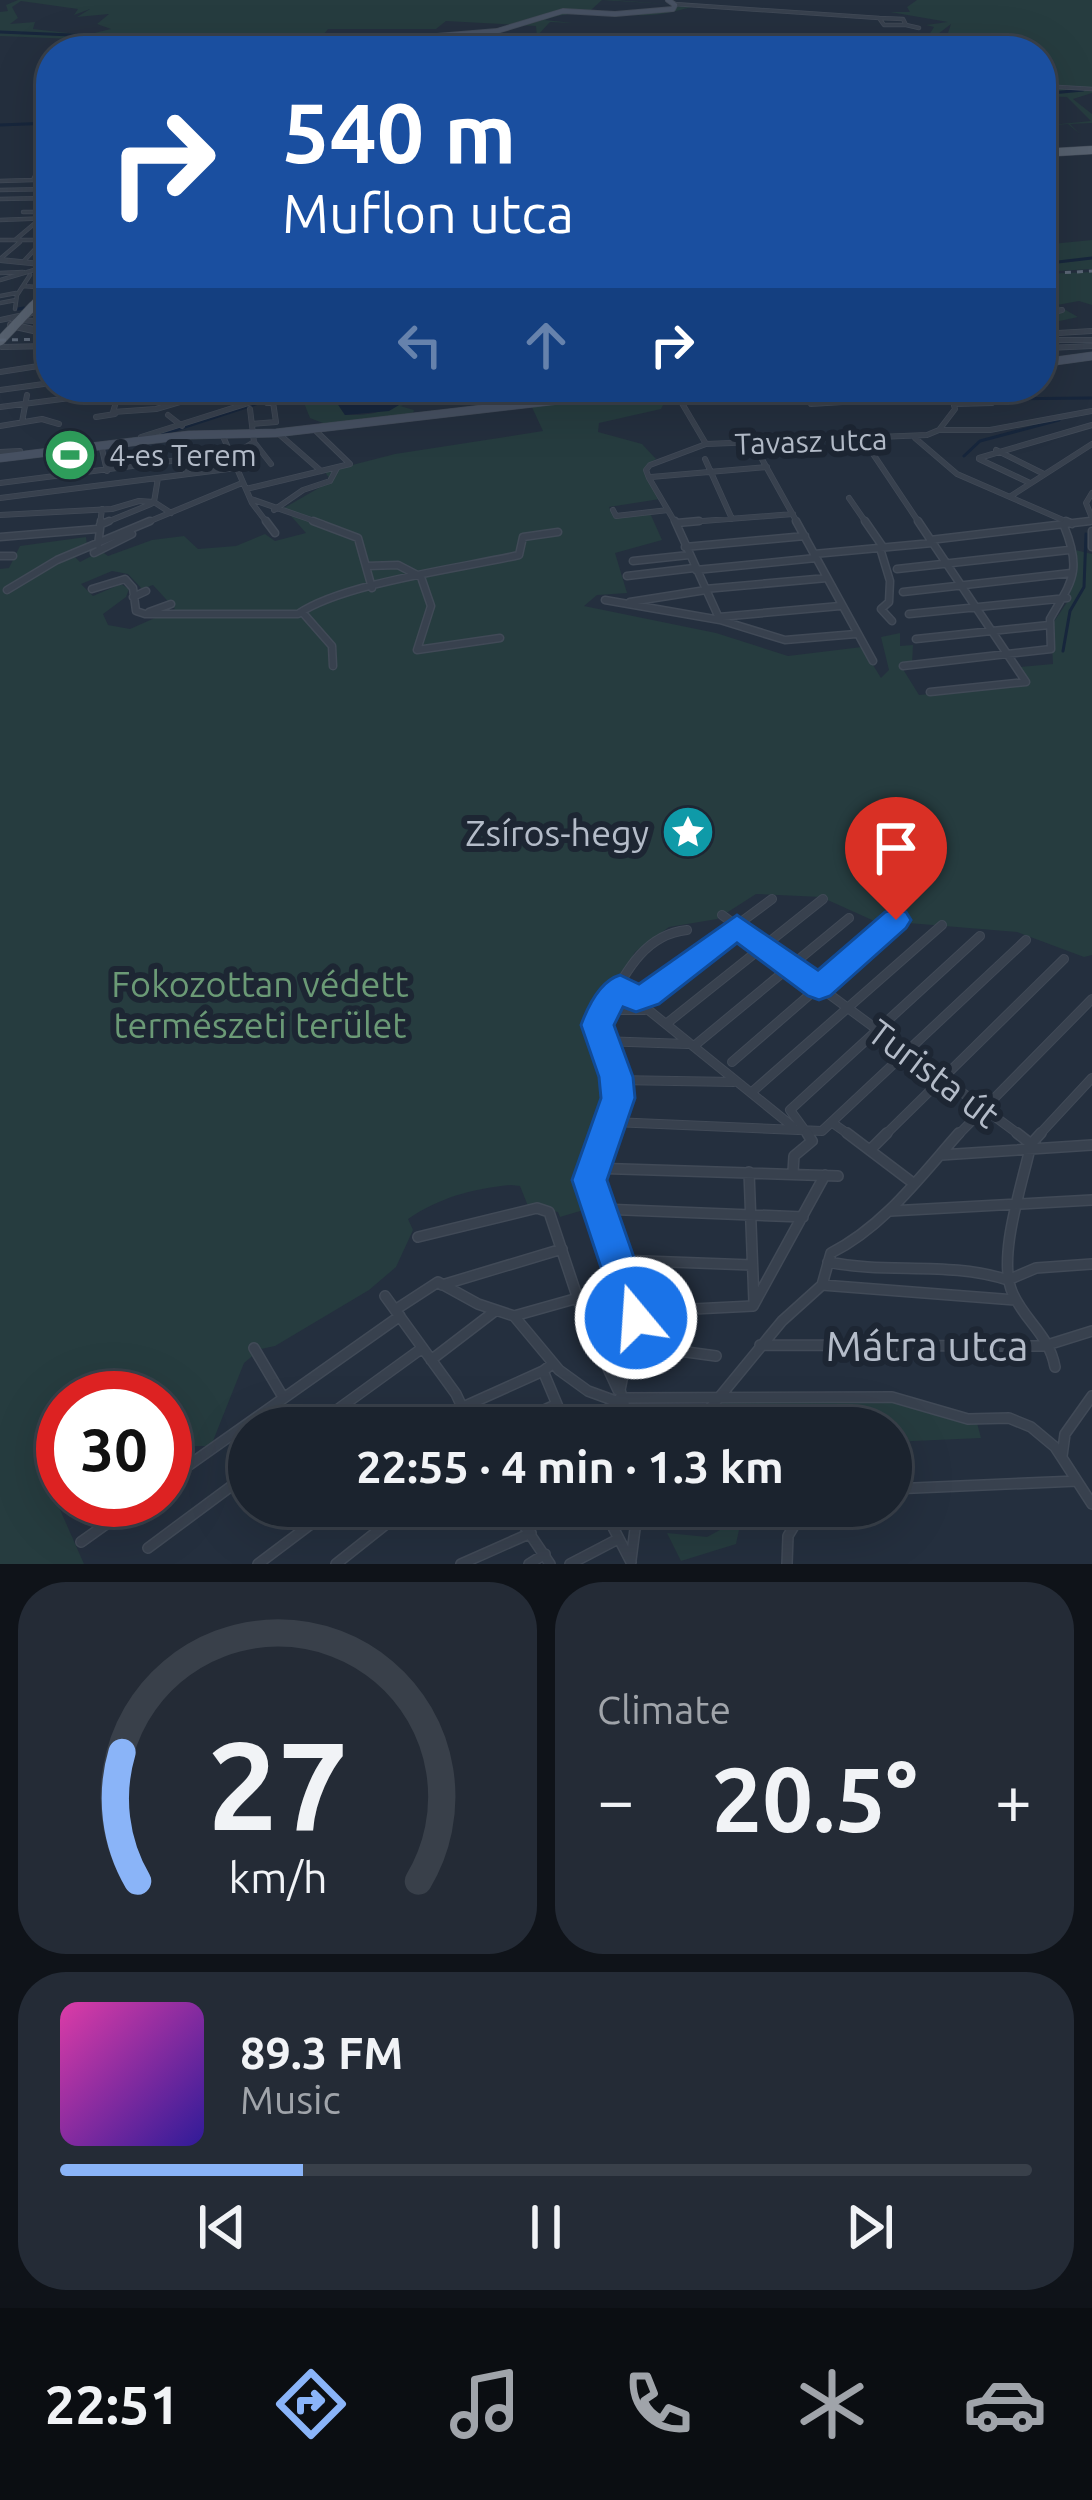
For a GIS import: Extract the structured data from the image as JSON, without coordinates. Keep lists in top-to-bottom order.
{
  "streets": {
    "street": ["Tavasz utca", "Turista út", "Mátra utca"]
  },
  "parks": ["Fokozottan védett természeti terület"],
  "places": {
    "sports": ["4-es Terem"],
    "place": ["Zsíros-hegy"]
  },
  "page": {
    "turn": ["540 m", "Muflon utca"],
    "limit": "30",
    "trip": "22:55 · 4 min · 1.3 km",
    "tile": "Climate",
    "heat": ["−", "20.5°", "+"],
    "song": ["89.3 FM", "Music"],
    "tabs": "22:51",
    "gauge": ["27", "km/h"]
  }
}
